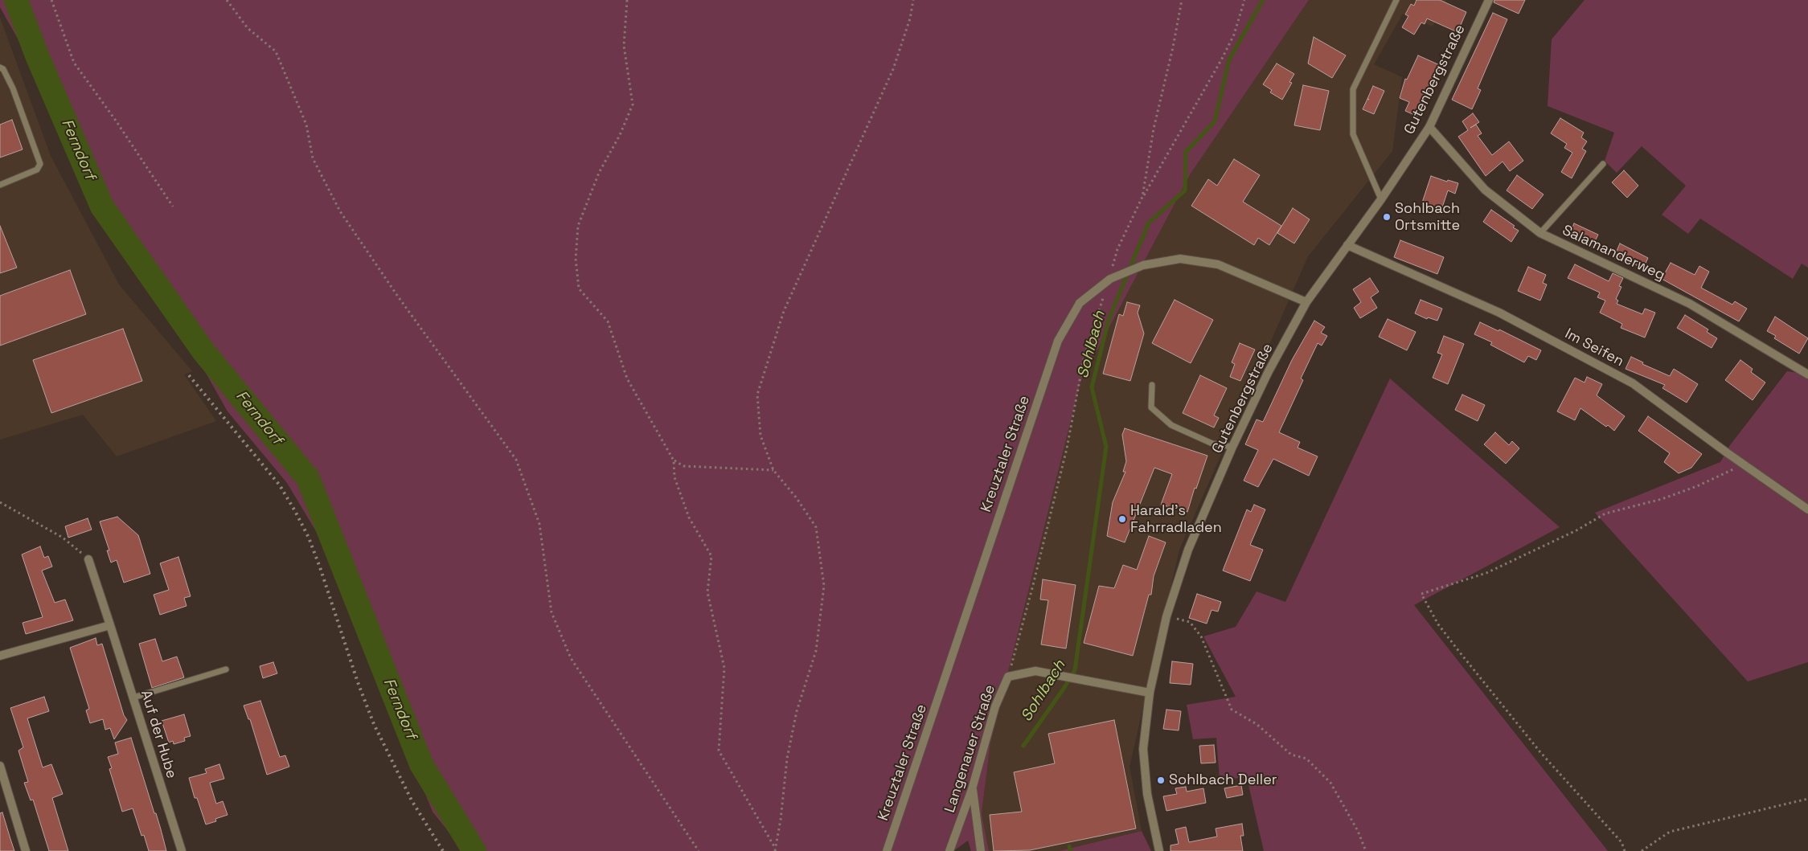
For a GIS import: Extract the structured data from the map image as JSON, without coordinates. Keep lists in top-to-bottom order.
{
  "streets": {
    "street": [
      "Gutenbergstraße",
      "Salamanderweg",
      "Im Seifen",
      "Kreuztaler Straße",
      "Auf der Hube",
      "Langenauer Straße"
    ]
  },
  "crossings": [
    ["Gutenbergstraße", "Salamanderweg"],
    ["Gutenbergstraße", "Im Seifen"],
    ["Gutenbergstraße", "Kreuztaler Straße"],
    ["Gutenbergstraße", "Langenauer Straße"]
  ],
  "water": ["Ferndorf", "Sohlbach"],
  "places": ["Sohlbach Ortsmitte", "Harald's Fahrradladen", "Sohlbach Deller"]
}
